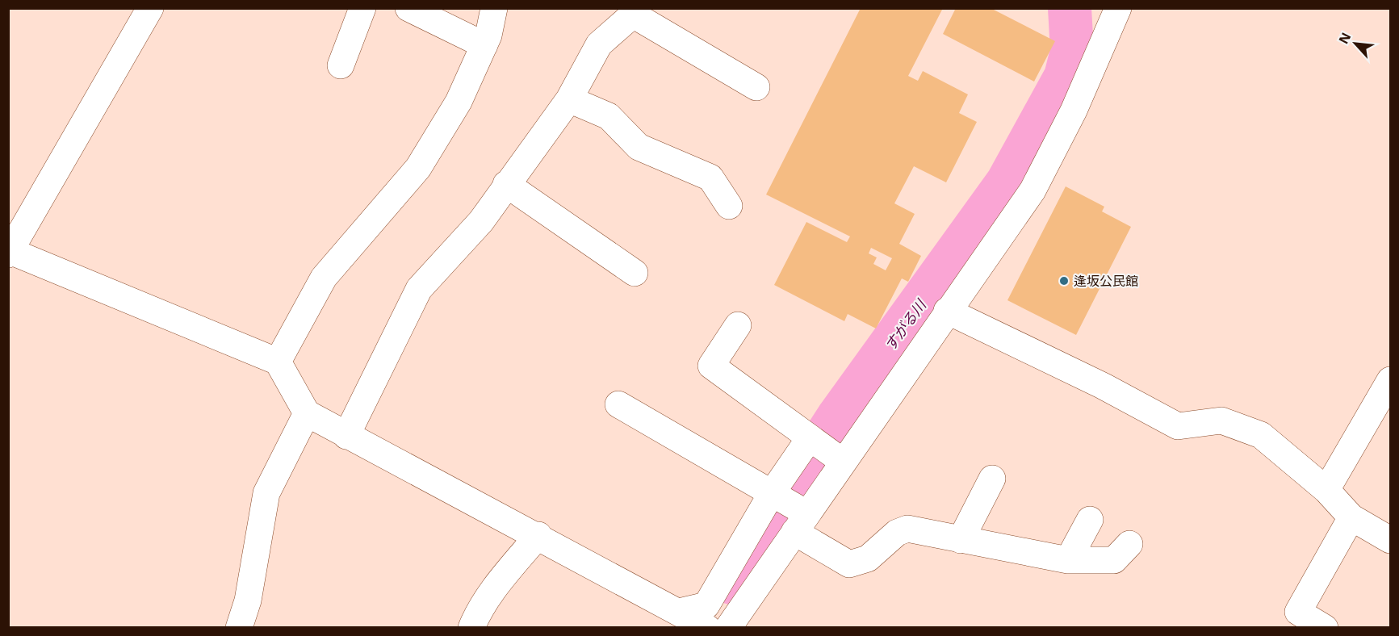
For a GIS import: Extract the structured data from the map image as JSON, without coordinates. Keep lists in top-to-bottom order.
{
  "water": ["すがる川"],
  "places": ["逢坂公民館"],
  "north": "top left"
}
